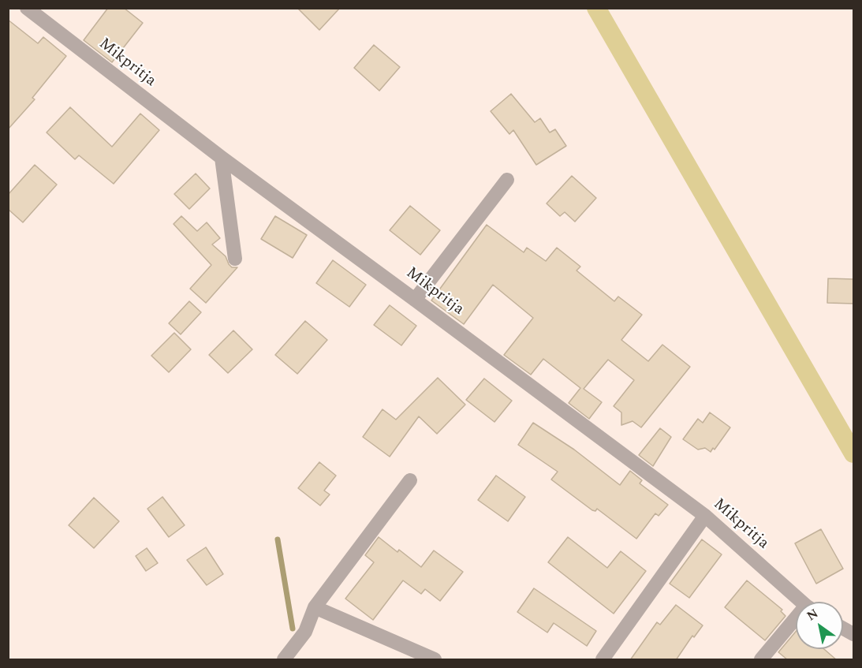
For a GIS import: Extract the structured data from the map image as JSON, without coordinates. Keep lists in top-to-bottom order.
{
  "streets": {
    "street": ["Mikpritja"]
  },
  "north": "top left"
}
